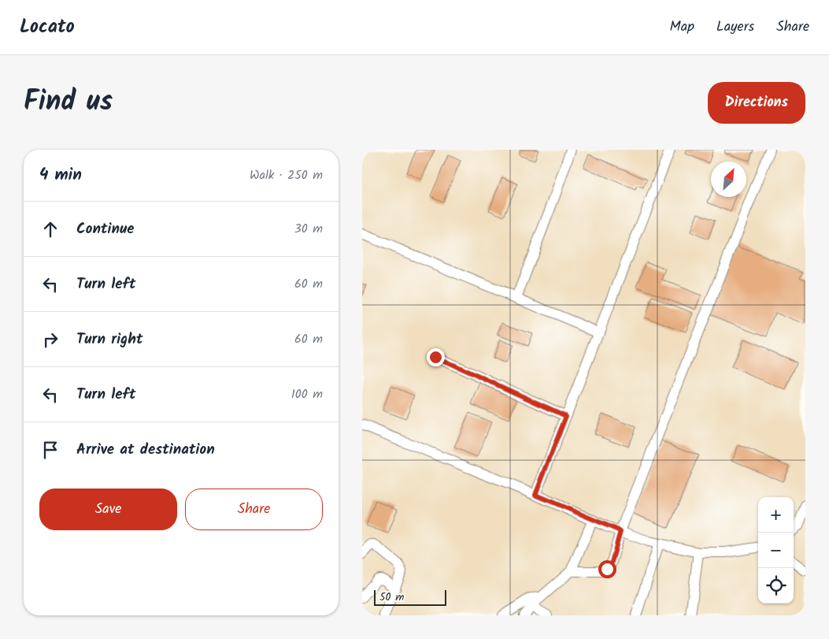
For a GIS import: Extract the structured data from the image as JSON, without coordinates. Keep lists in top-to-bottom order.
{
  "scale_bar": "50 m",
  "north": "top right",
  "page": {
    "header": "Locato",
    "nav": ["Map", "Layers", "Share"],
    "title": "Find us",
    "buttons": [
      "Directions",
      ["Save", "Share"]
    ],
    "heading": ["4 min", "Walk · 250 m"],
    "list": [
      ["Continue", "30 m"],
      ["Turn left", "60 m"],
      ["Turn right", "60 m"],
      ["Turn left", "100 m"],
      "Arrive at destination"
    ],
    "map_buttons": ["+", "−"],
    "scale": "50 m"
  }
}
